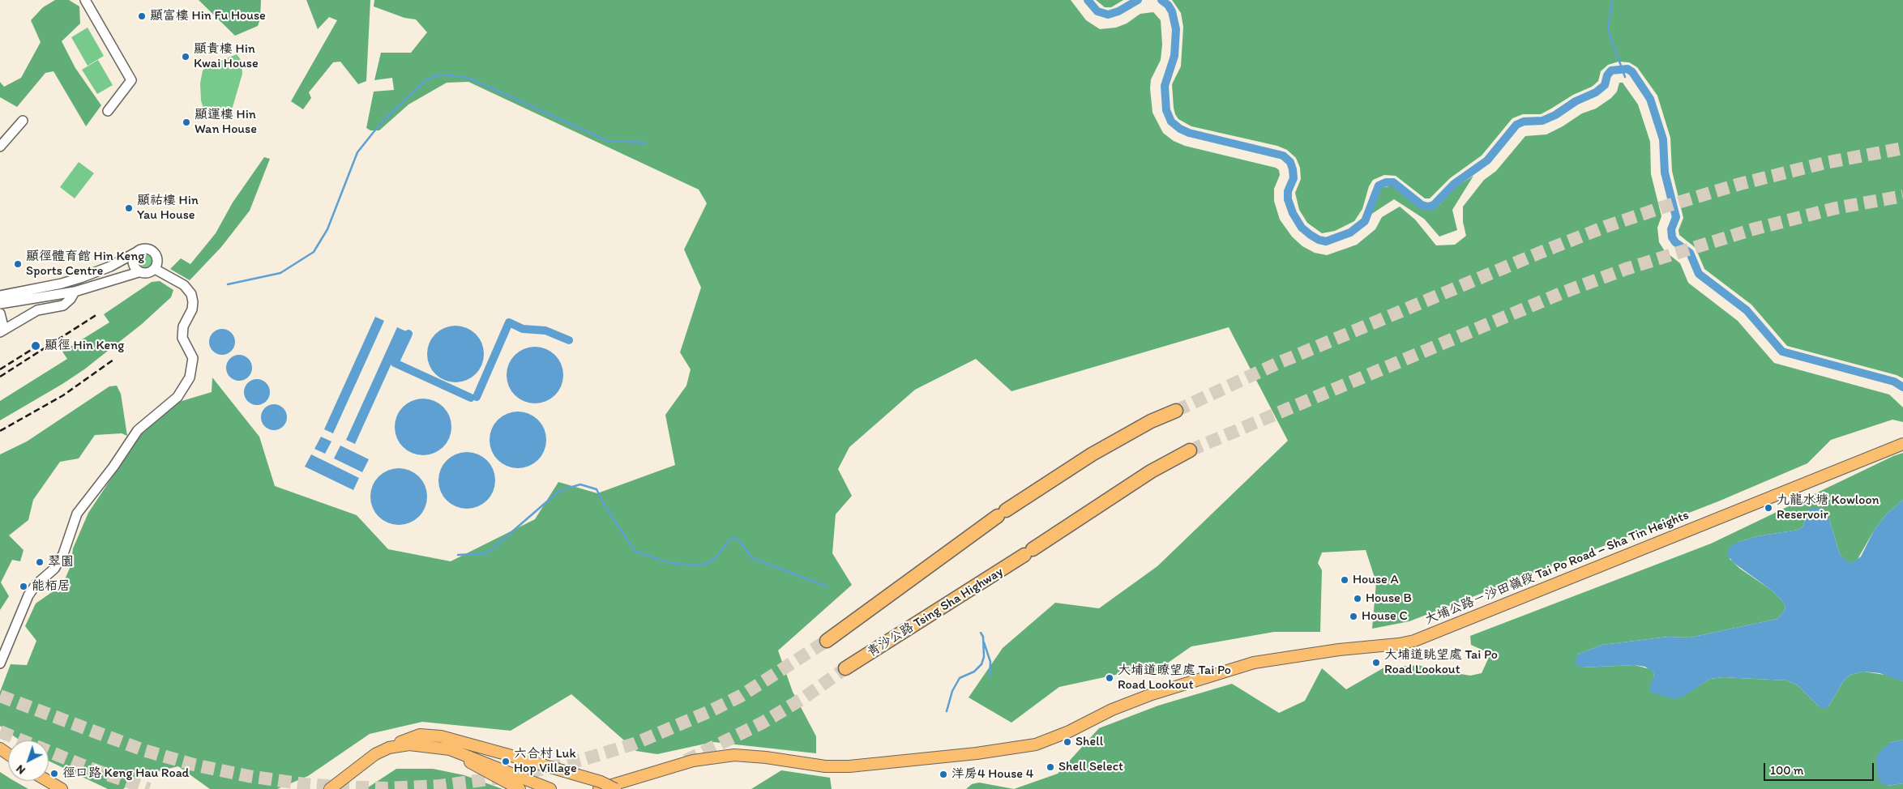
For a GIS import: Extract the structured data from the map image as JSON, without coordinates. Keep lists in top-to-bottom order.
{
  "streets": {
    "highway": ["青沙公路 Tsing Sha Highway"],
    "main road": ["大埔公路－沙田嶺段 Tai Po Road – Sha Tin Heights"]
  },
  "places": [
    "顯富樓 Hin Fu House",
    "顯貴樓 Hin Kwai House",
    "顯運樓 Hin Wan House",
    "顯祐樓 Hin Yau House",
    "顯徑體育館 Hin Keng Sports Centre",
    "顯徑 Hin Keng",
    "九龍水塘 Kowloon Reservoir",
    "翠園",
    "House A",
    "能栢居",
    "House B",
    "House C",
    "大埔道眺望處 Tai Po Road Lookout",
    "大埔道瞭望處 Tai Po Road Lookout",
    "Shell",
    "六合村 Luk Hop Village",
    "Shell Select",
    "徑口路 Keng Hau Road",
    "洋房4 House 4"
  ],
  "scale_bar": "100 m",
  "north": "bottom left"
}
